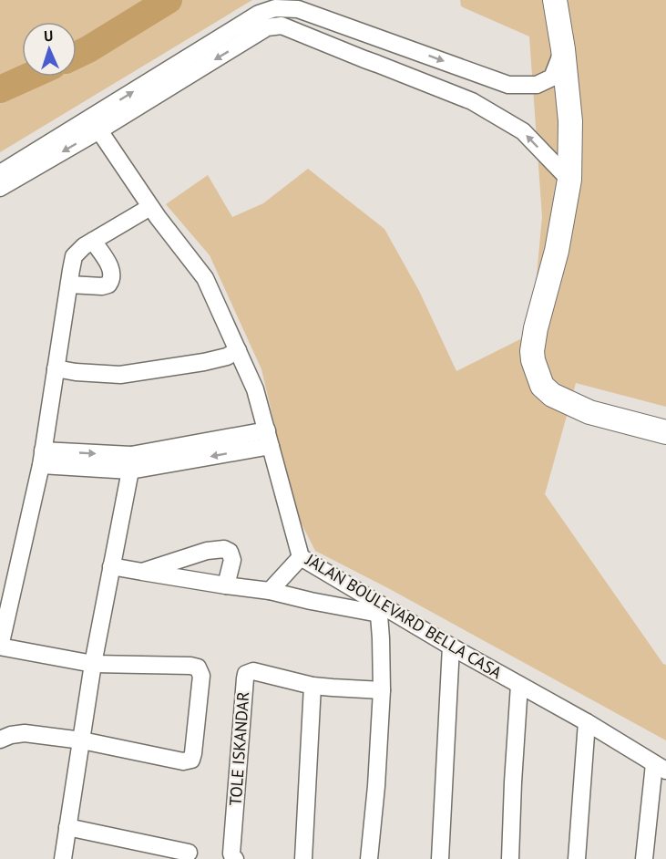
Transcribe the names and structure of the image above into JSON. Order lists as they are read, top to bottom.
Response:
{
  "streets": {
    "street": ["JALAN BOULEVARD BELLA CASA", "TOLE ISKANDAR"]
  },
  "north": "top"
}
